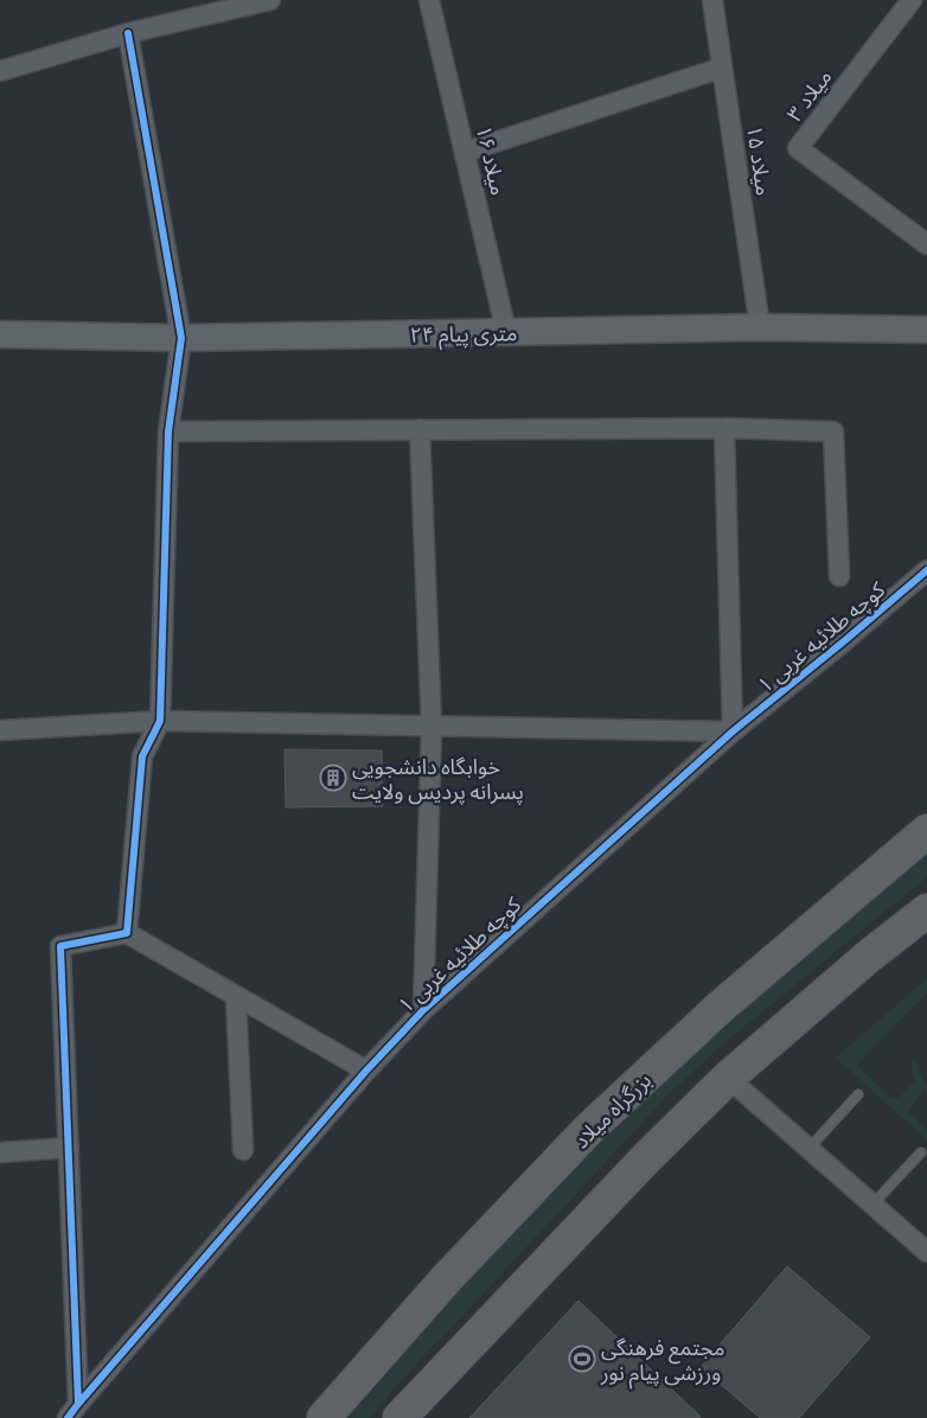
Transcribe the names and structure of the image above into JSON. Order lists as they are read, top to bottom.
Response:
{
  "streets": {
    "highway": ["بزرگراه میلاد"],
    "street": [
      "میلاد ۳",
      "میلاد ۱۶",
      "میلاد ۱۵",
      "۲۴ متری پیام",
      "کوچه طلائیه غربی ۱"
    ]
  },
  "crossings": [
    ["میلاد ۱۶", "۲۴ متری پیام"],
    ["میلاد ۱۵", "۲۴ متری پیام"]
  ],
  "places": {
    "building": ["خوابگاه دانشجویی پسرانه پردیس ولایت"],
    "sports": ["مجتمع فرهنگی ورزشی پیام نور"]
  }
}
